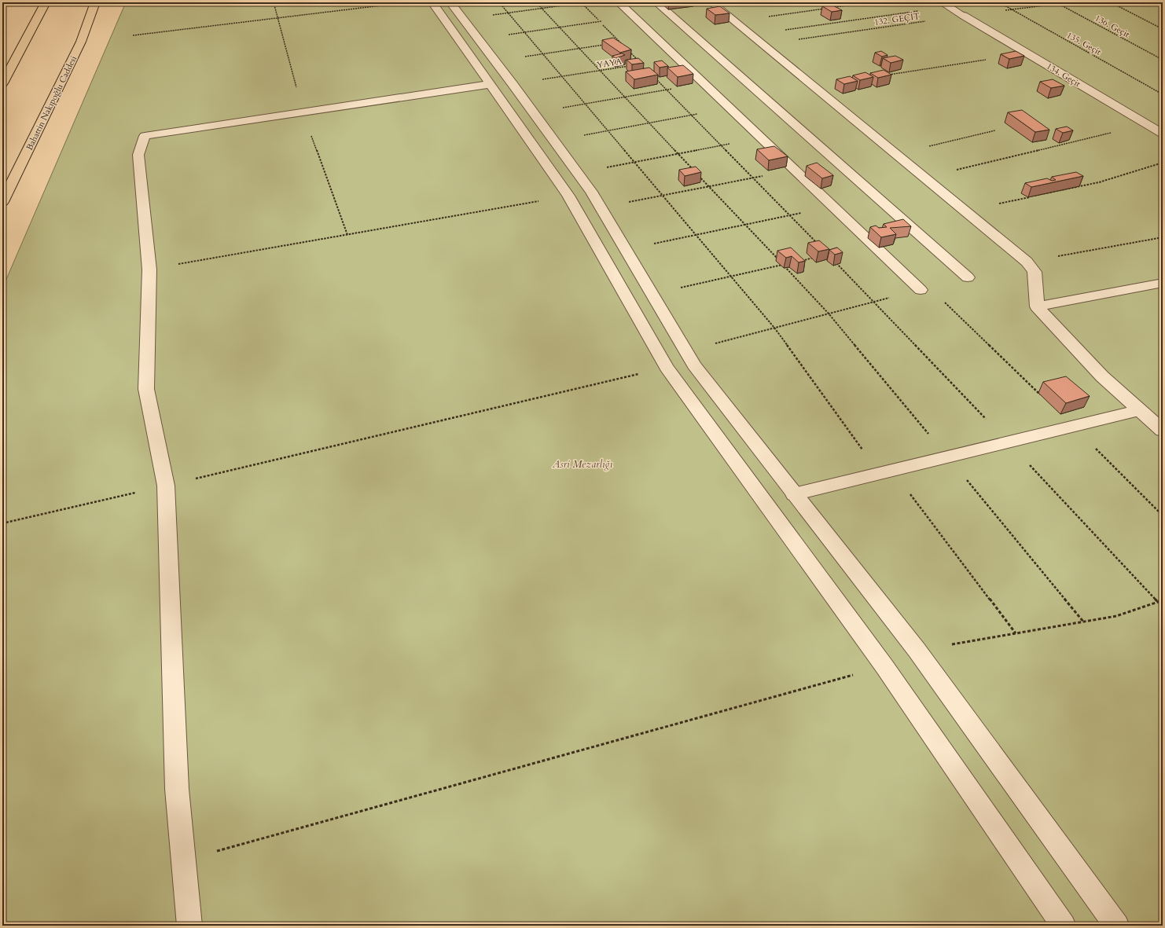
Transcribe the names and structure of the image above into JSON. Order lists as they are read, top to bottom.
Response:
{
  "streets": {
    "main road": ["Bahattin Nakıpoğlu Caddesi"],
    "street": ["134. Geçit"],
    "path": [
      "132. GEÇİT",
      "136. Geçit",
      "135. Geçit",
      "YAYA"
    ]
  },
  "crossings": [
    ["132. GEÇİT", "136. Geçit"],
    ["132. GEÇİT", "135. Geçit"],
    ["132. GEÇİT", "134. Geçit"]
  ],
  "parks": ["Asri Mezarlığı"]
}
